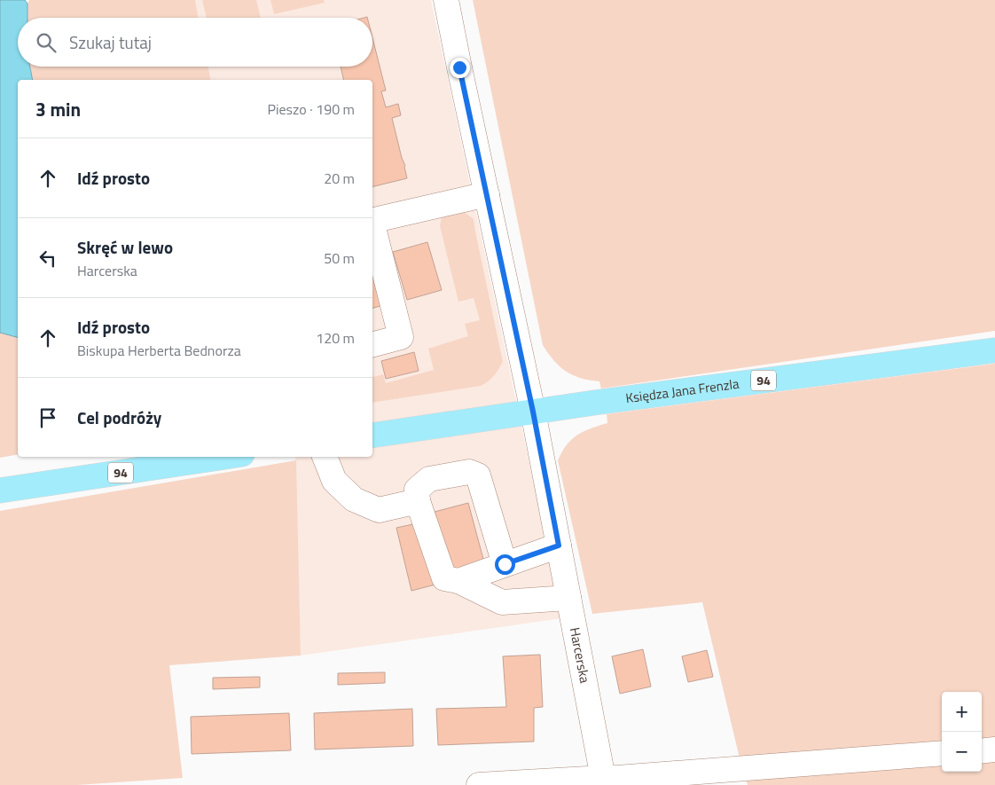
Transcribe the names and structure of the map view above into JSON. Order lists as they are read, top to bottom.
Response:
{
  "streets": {
    "main road": ["94", "Księdza Jana Frenzla"],
    "street": ["Harcerska"]
  },
  "crossings": [
    ["Księdza Jana Frenzla", "Harcerska"]
  ],
  "page": {
    "search": "Szukaj tutaj",
    "heading": ["3 min", "Pieszo · 190 m"],
    "list": [
      ["Idź prosto", "20 m"],
      ["Skręć w lewo", "Harcerska", "50 m"],
      ["Idź prosto", "Biskupa Herberta Bednorza", "120 m"],
      "Cel podróży"
    ],
    "map_buttons": ["+", "−"]
  }
}
